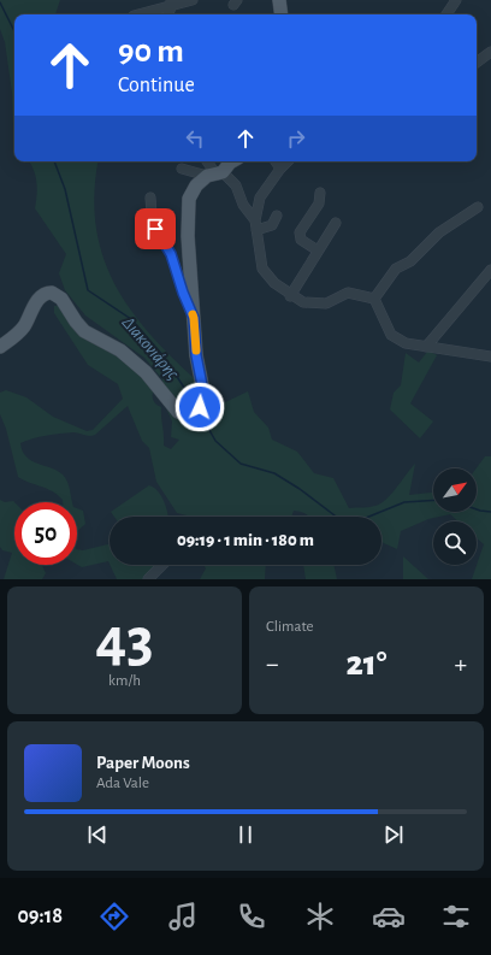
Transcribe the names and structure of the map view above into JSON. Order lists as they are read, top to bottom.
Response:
{
  "water": ["Διακονιάρης"],
  "north": "top right",
  "page": {
    "turn": ["90 m", "Continue"],
    "limit": "50",
    "trip": "09:19 · 1 min · 180 m",
    "tile": [
      ["43", "km/h"],
      "Climate"
    ],
    "heat": ["−", "21°", "+"],
    "song": ["Paper Moons", "Ada Vale"],
    "tabs": "09:18"
  }
}
